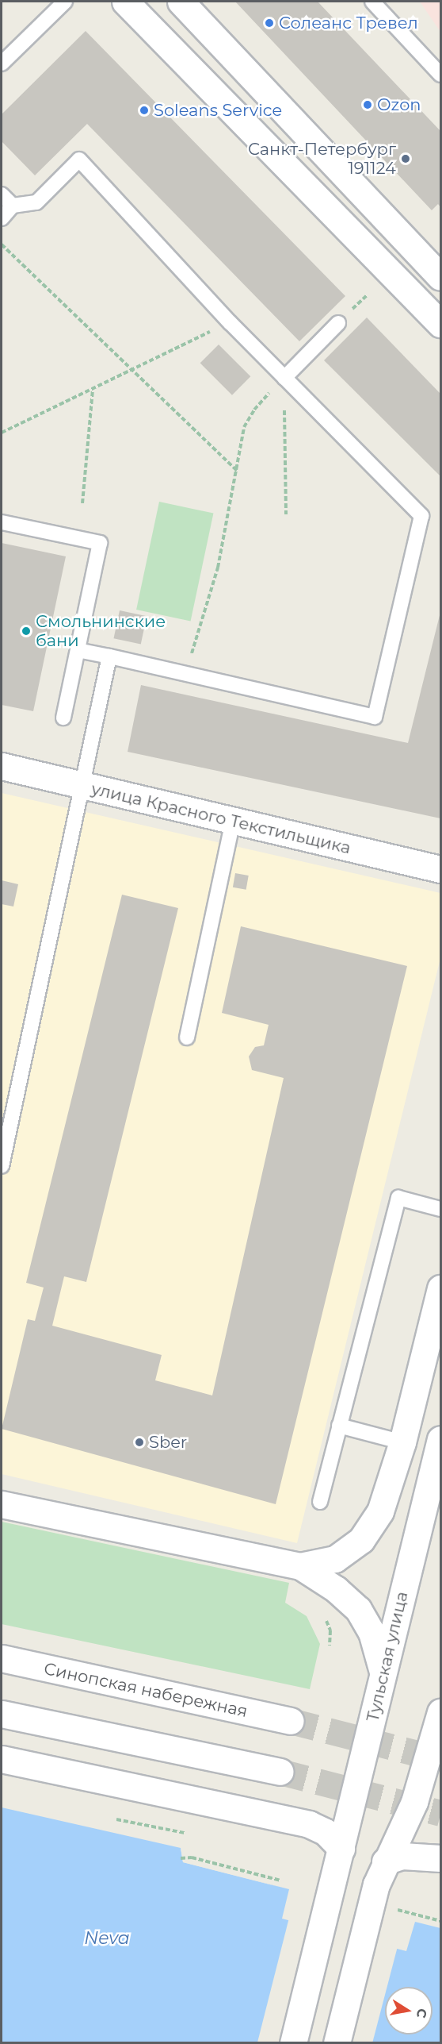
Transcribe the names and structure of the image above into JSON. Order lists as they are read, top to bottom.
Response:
{
  "streets": {
    "main road": ["улица Красного Текстильщика", "Тульская улица", "Синопская набережная"]
  },
  "water": ["Neva"],
  "places": [
    "Солеанс Тревел",
    "Ozon",
    "Soleans Service",
    "Санкт-Петербург 191124",
    "Смольнинские бани",
    "Sber"
  ],
  "north": "right"
}
